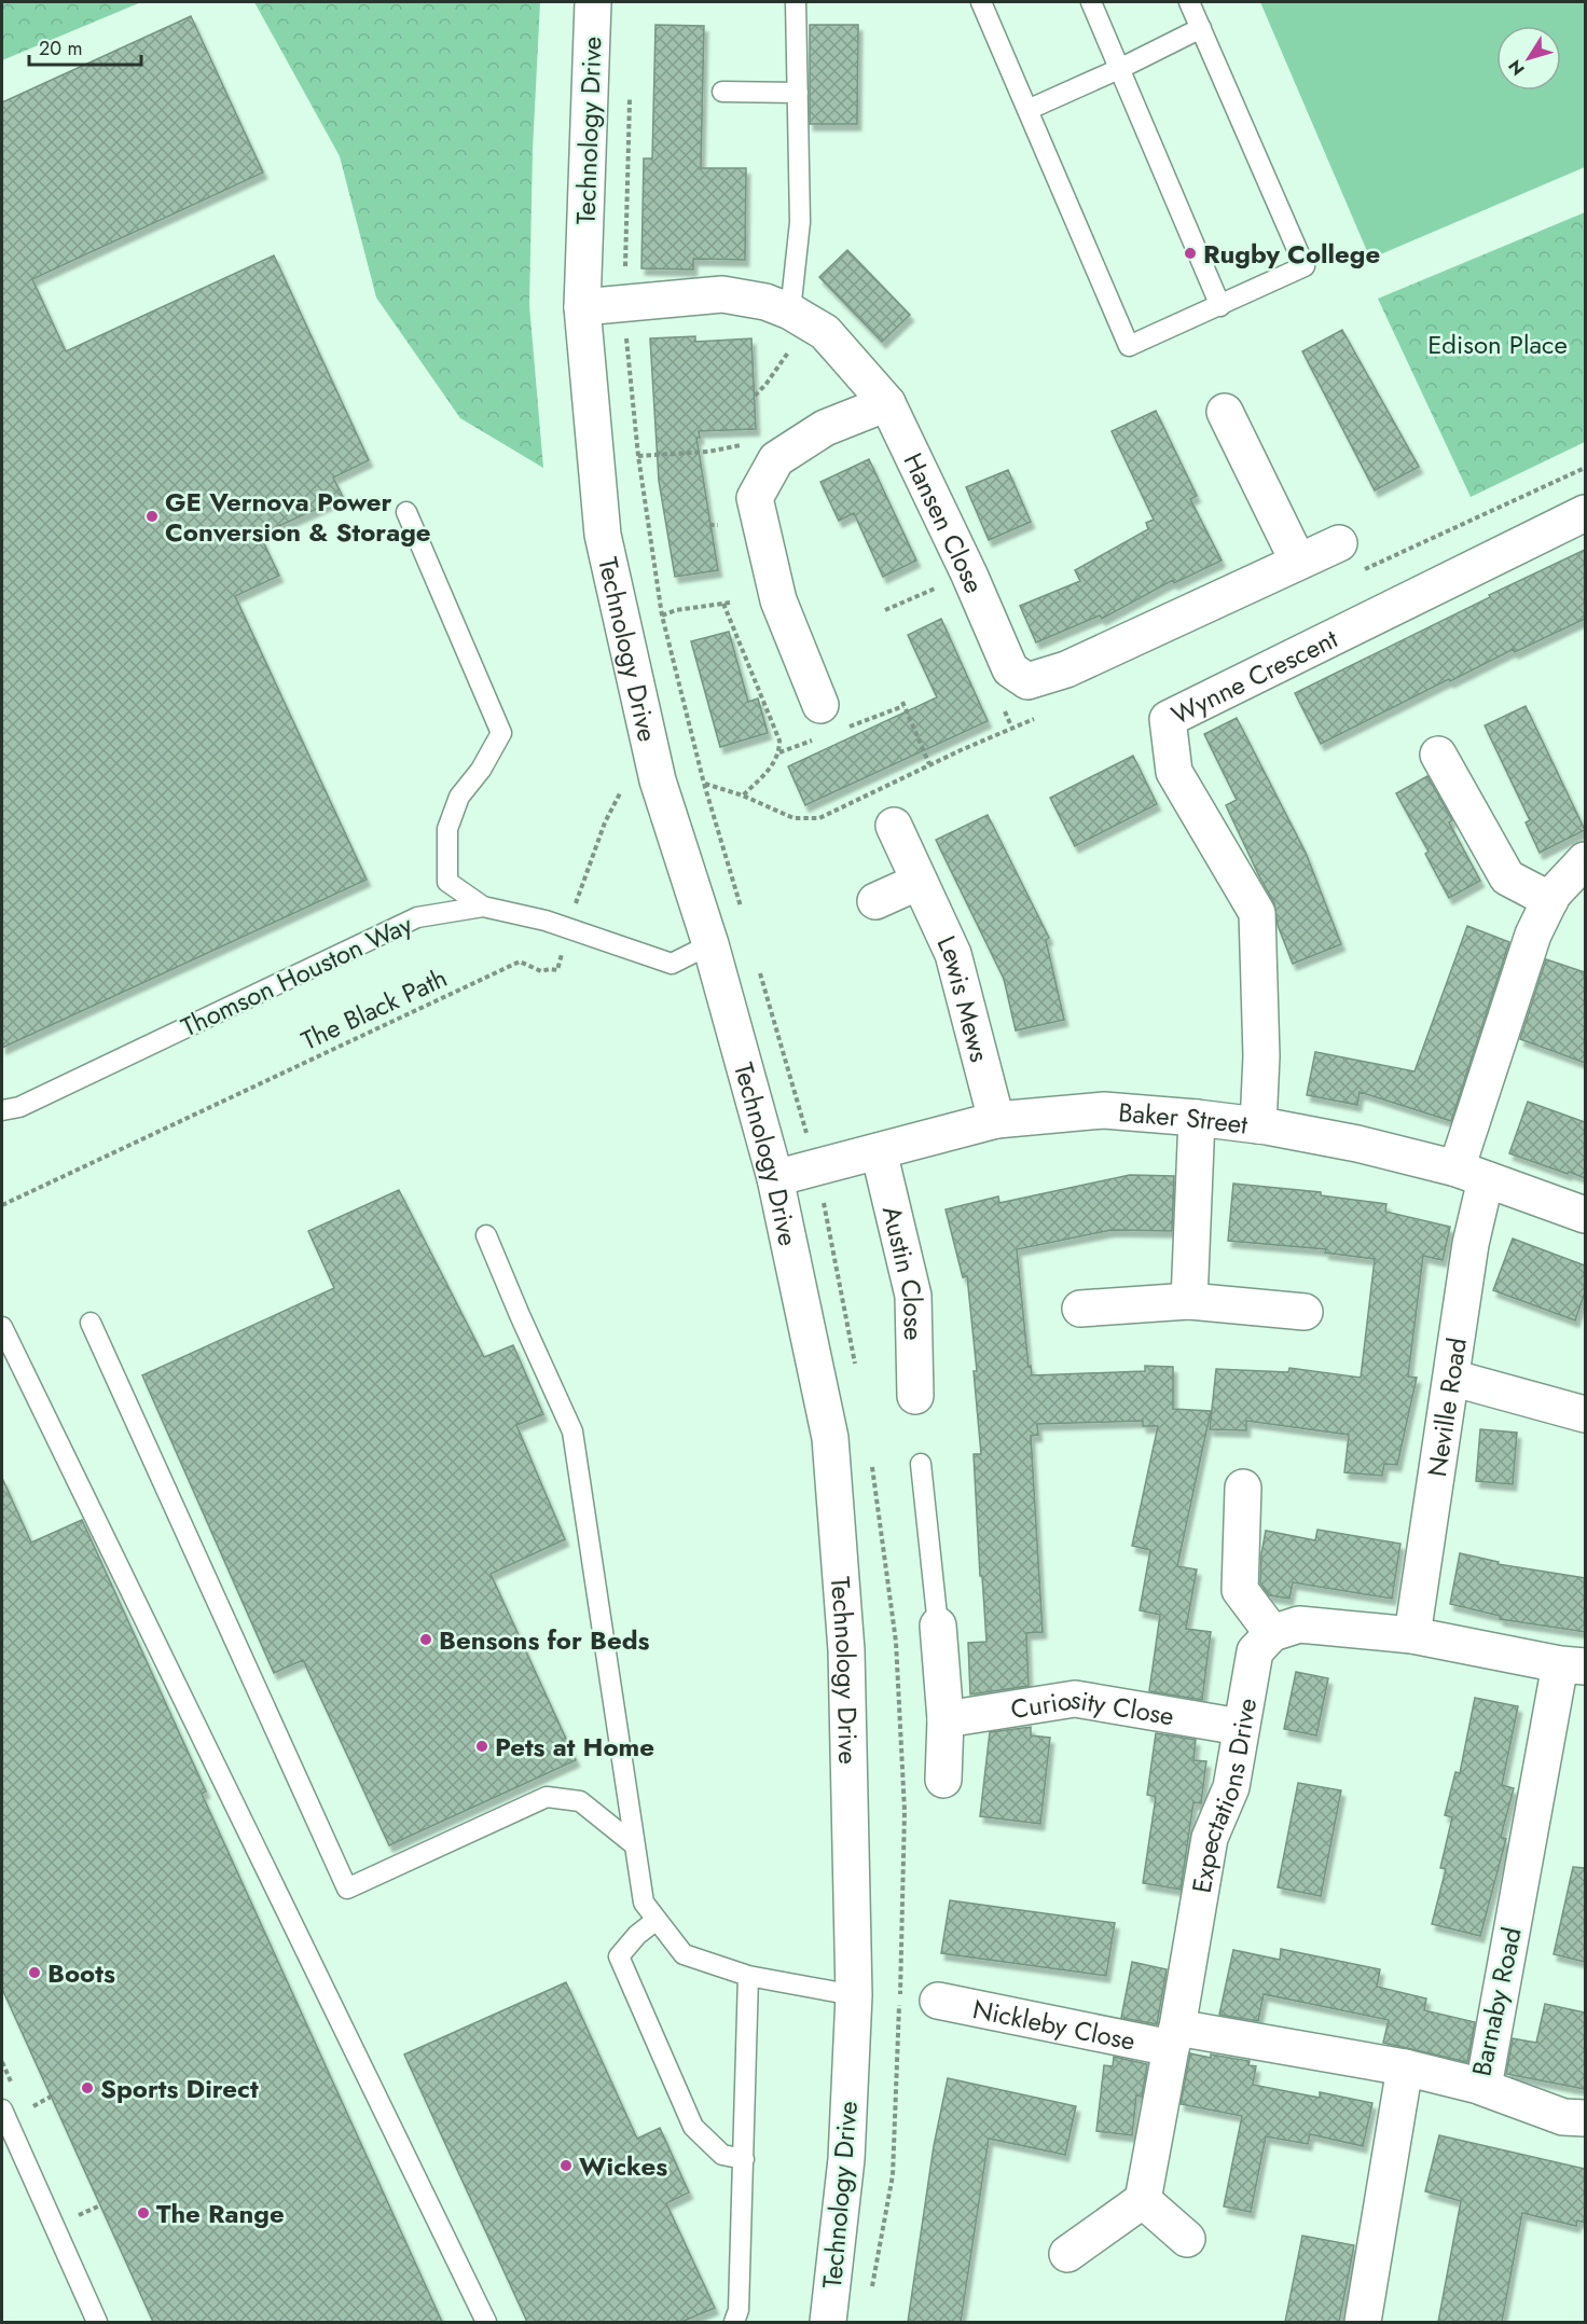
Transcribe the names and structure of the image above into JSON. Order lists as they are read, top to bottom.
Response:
{
  "streets": {
    "street": [
      "Technology Drive",
      "Hansen Close",
      "Wynne Crescent",
      "Lewis Mews",
      "Baker Street",
      "Austin Close",
      "Neville Road",
      "Curiosity Close",
      "Expectations Drive",
      "Barnaby Road",
      "Nickleby Close"
    ],
    "lane": ["Thomson Houston Way"],
    "path": ["The Black Path"]
  },
  "crossings": [
    ["Technology Drive", "Hansen Close"],
    ["Technology Drive", "Thomson Houston Way"],
    ["Technology Drive", "The Black Path"],
    ["Technology Drive", "Baker Street"],
    ["Wynne Crescent", "Baker Street"],
    ["Thomson Houston Way", "The Black Path"],
    ["Lewis Mews", "Baker Street"],
    ["Baker Street", "Austin Close"],
    ["Baker Street", "Neville Road"],
    ["Curiosity Close", "Expectations Drive"],
    ["Expectations Drive", "Nickleby Close"]
  ],
  "parks": ["Edison Place"],
  "places": [
    "Rugby College",
    "GE Vernova Power Conversion & Storage",
    "Bensons for Beds",
    "Pets at Home",
    "Boots",
    "Sports Direct",
    "Wickes",
    "The Range"
  ],
  "scale_bar": "20 m",
  "north": "bottom left"
}
